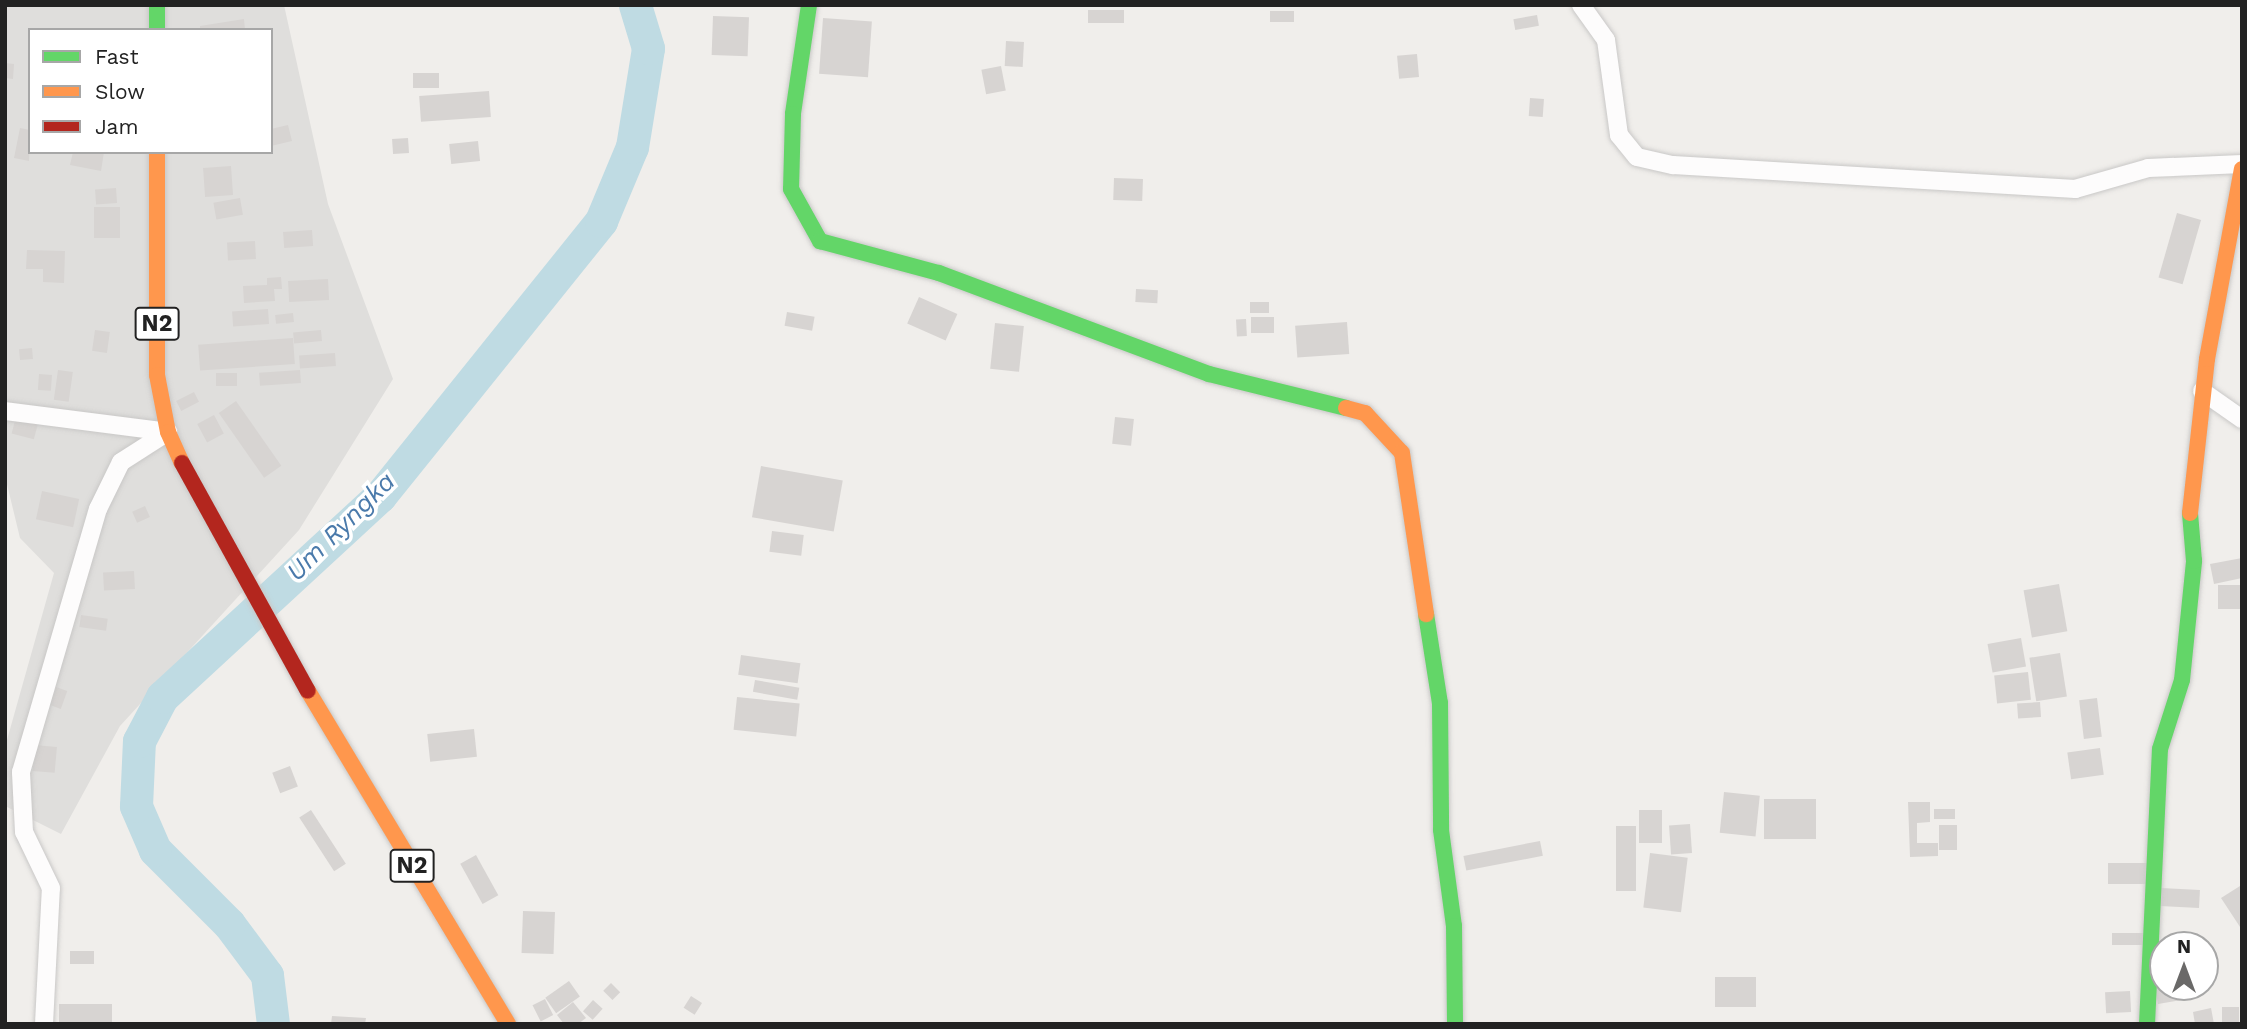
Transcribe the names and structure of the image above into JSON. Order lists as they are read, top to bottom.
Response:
{
  "streets": {
    "main road": ["N2"]
  },
  "water": ["Um Ryngka"],
  "legend": ["Fast", "Slow", "Jam"],
  "north": "top"
}
